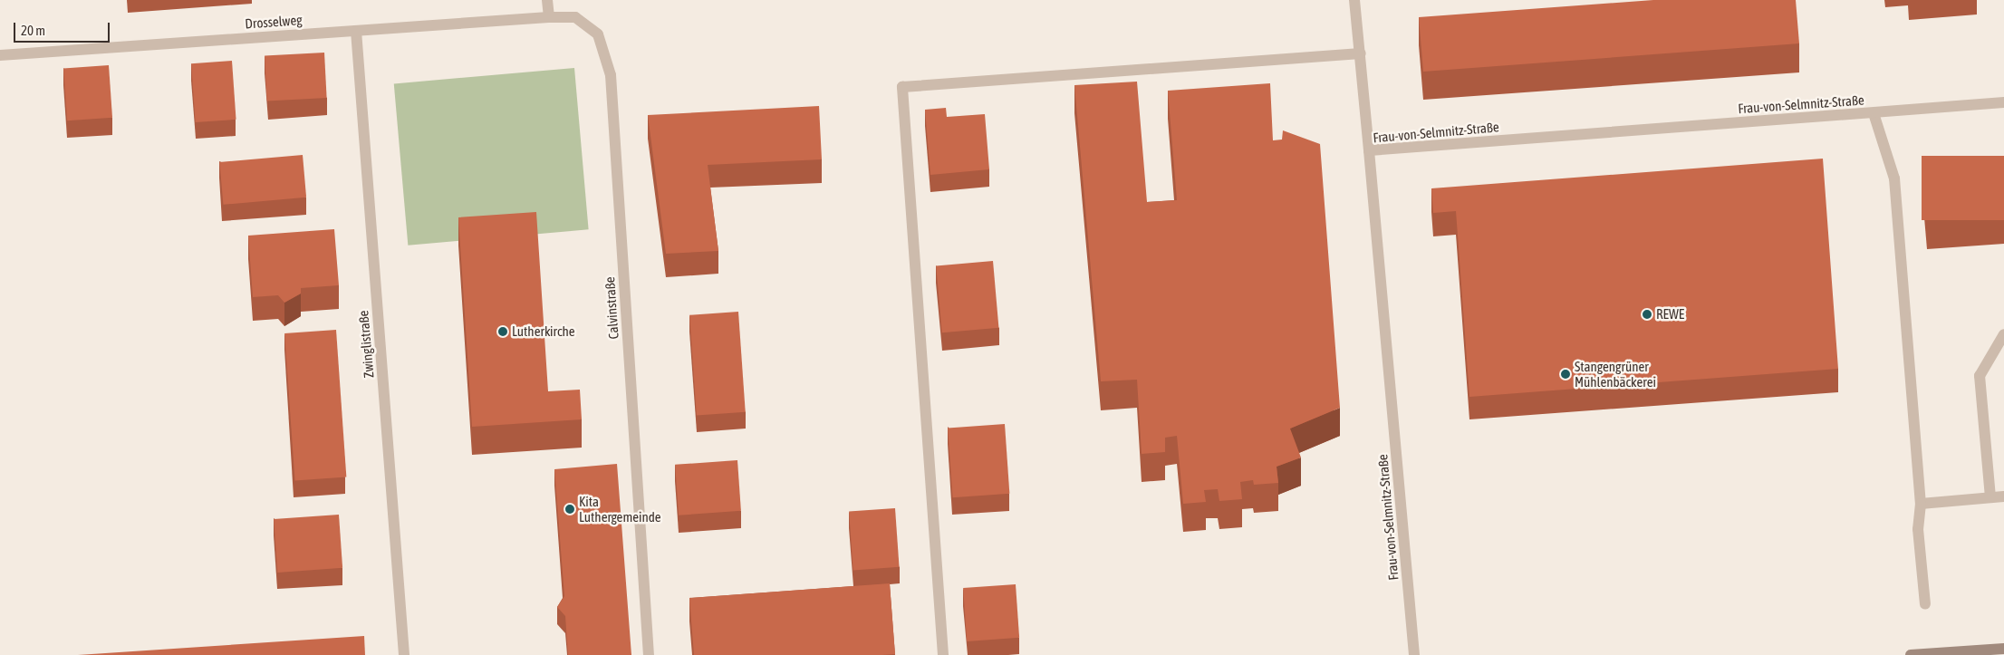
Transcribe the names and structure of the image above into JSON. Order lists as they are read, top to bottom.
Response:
{
  "streets": {
    "street": [
      "Drosselweg",
      "Frau-von-Selmnitz-Straße",
      "Calvinstraße",
      "Zwinglistraße"
    ]
  },
  "crossings": [
    ["Drosselweg", "Calvinstraße"],
    ["Drosselweg", "Zwinglistraße"]
  ],
  "places": [
    "REWE",
    "Lutherkirche",
    "Stangengrüner Mühlenbäckerei",
    "Kita Luthergemeinde"
  ],
  "scale_bar": "20 m"
}
